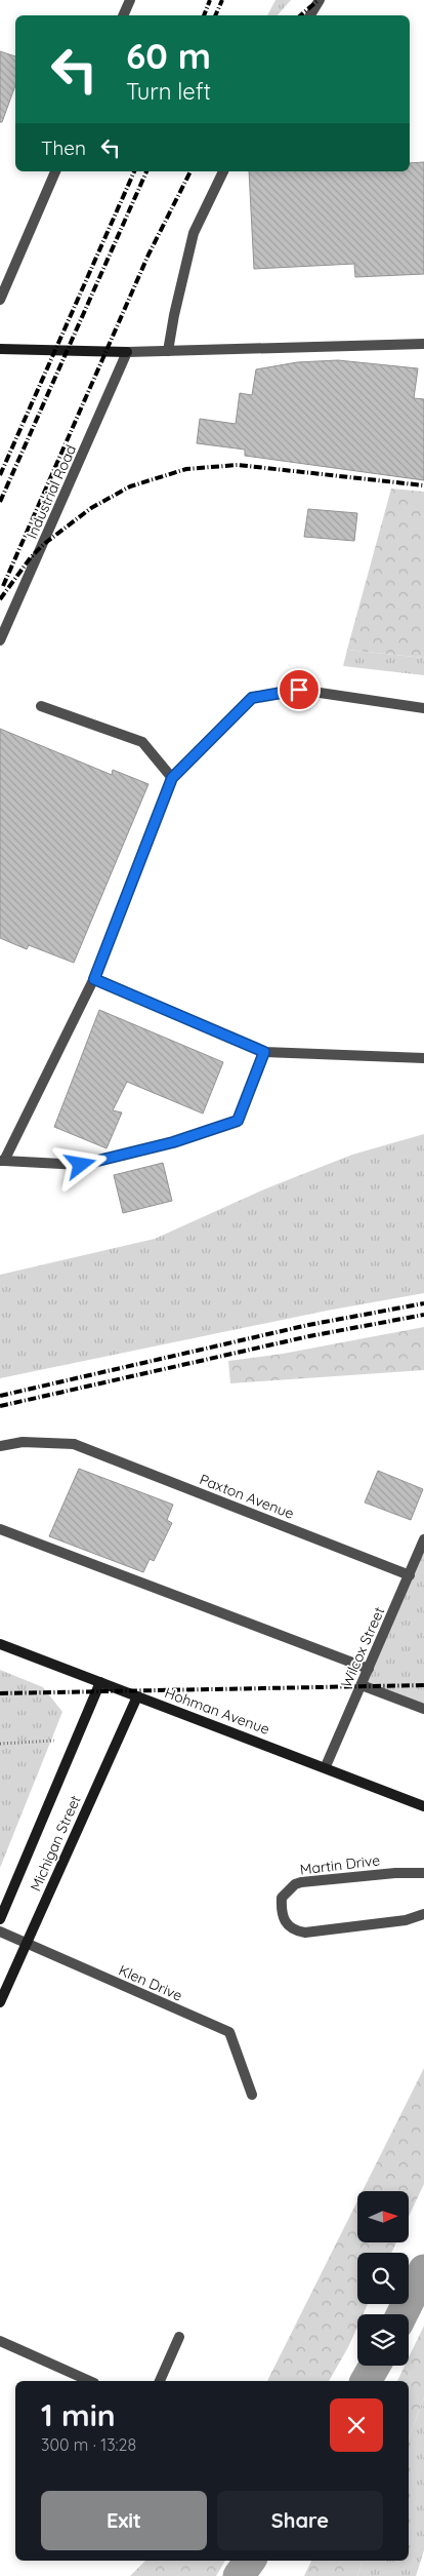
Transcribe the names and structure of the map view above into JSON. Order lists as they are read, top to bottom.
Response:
{
  "streets": {
    "main road": ["Hohman Avenue", "Michigan Street"],
    "street": [
      "Industrial Road",
      "Paxton Avenue",
      "Wilcox Street",
      "Martin Drive",
      "Klen Drive"
    ]
  },
  "crossings": [
    ["Paxton Avenue", "Wilcox Street"],
    ["Wilcox Street", "Hohman Avenue"],
    ["Hohman Avenue", "Michigan Street"],
    ["Michigan Street", "Klen Drive"]
  ],
  "north": "right",
  "page": {
    "turn": ["60 m", "Turn left"],
    "then": "Then",
    "heading": ["1 min", "300 m · 13:28"],
    "buttons": ["Exit", "Share"]
  }
}
